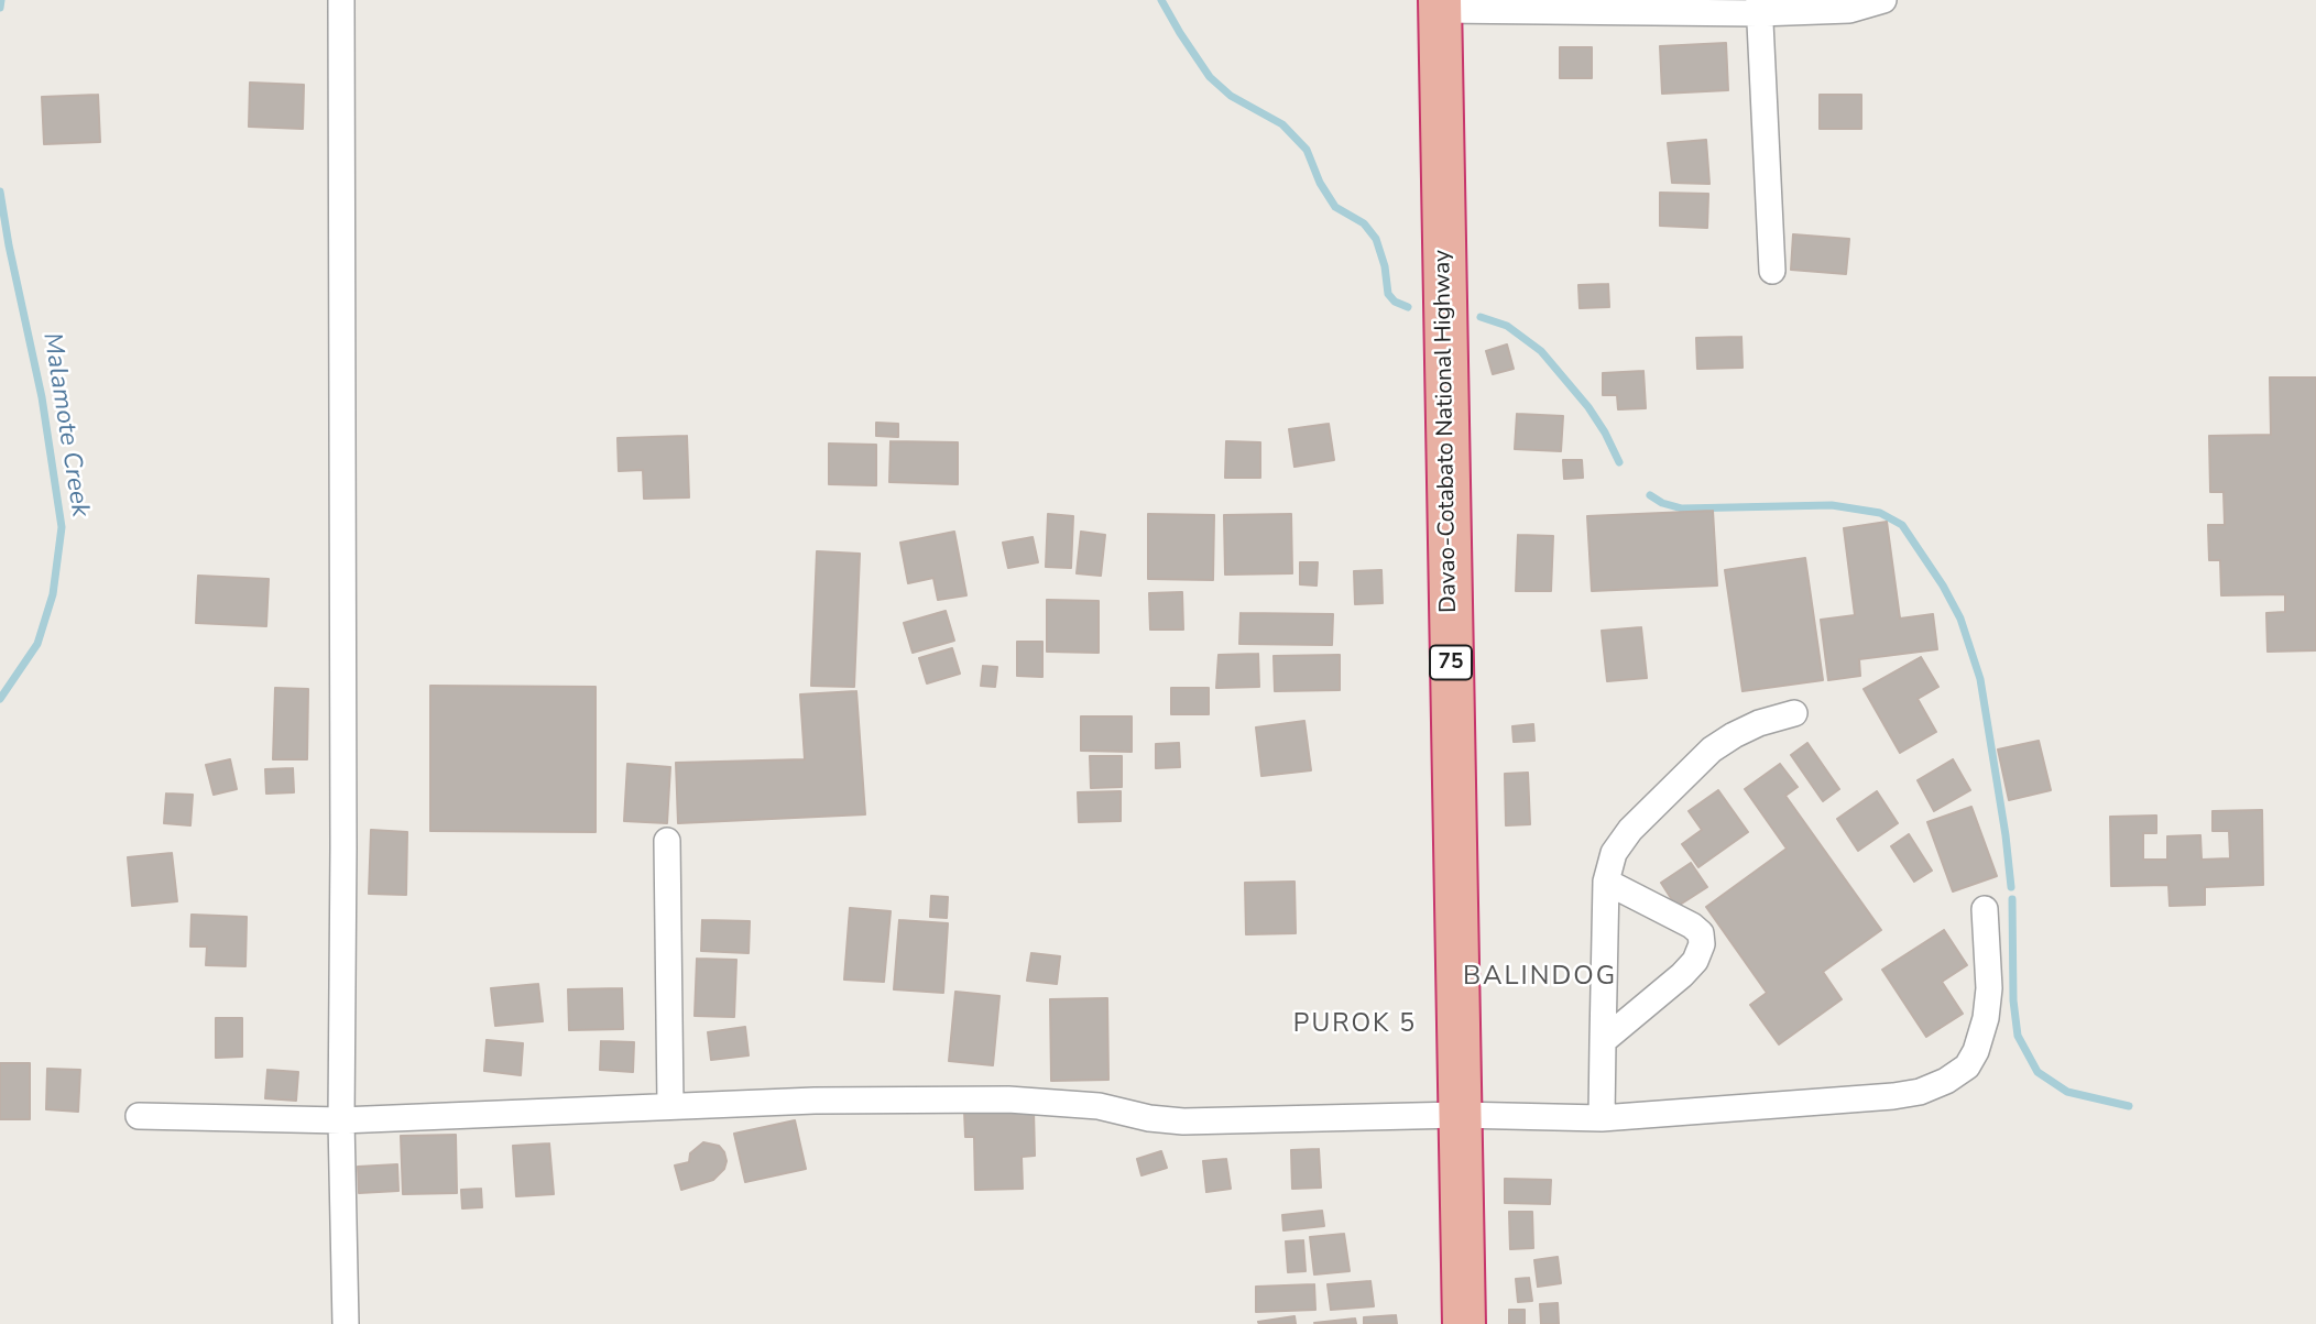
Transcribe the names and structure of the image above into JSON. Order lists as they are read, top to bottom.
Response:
{
  "streets": {
    "highway": ["Davao-Cotabato National Highway", "75"]
  },
  "districts": ["BALINDOG", "PUROK 5"],
  "water": ["Malamote Creek"]
}
